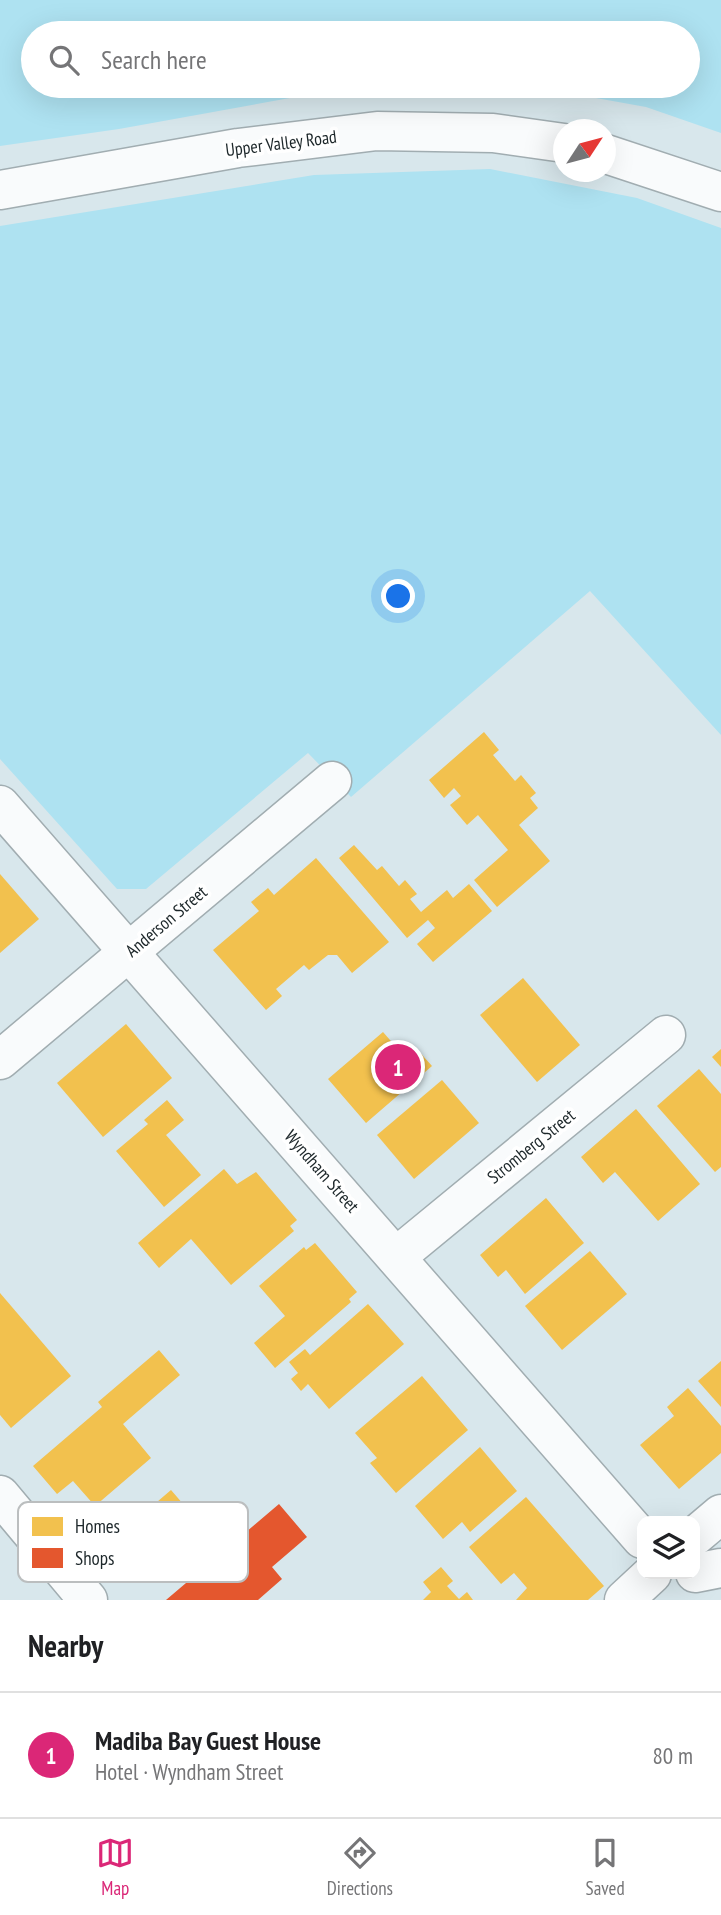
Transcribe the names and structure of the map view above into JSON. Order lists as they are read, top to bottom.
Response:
{
  "streets": {
    "street": [
      "Upper Valley Road",
      "Anderson Street",
      "Stromberg Street",
      "Wyndham Street"
    ]
  },
  "crossings": [
    ["Anderson Street", "Wyndham Street"],
    ["Stromberg Street", "Wyndham Street"]
  ],
  "legend": ["Homes", "Shops"],
  "north": "top right",
  "page": {
    "search": "Search here",
    "pins": "1",
    "heading": "Nearby",
    "list": [
      {
        "mark": "1",
        "name": "Madiba Bay Guest House",
        "note": "Hotel · Wyndham Street",
        "value": "80 m"
      }
    ],
    "nav": ["Map", "Directions", "Saved"]
  }
}
